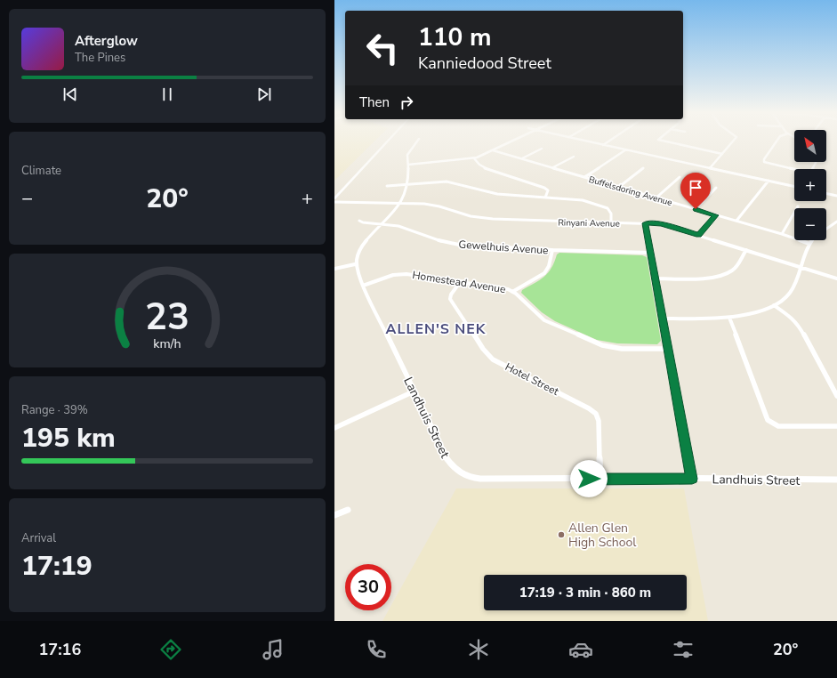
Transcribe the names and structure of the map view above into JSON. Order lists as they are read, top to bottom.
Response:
{
  "streets": {
    "street": [
      "Buffelsdoring Avenue",
      "Rinyani Avenue",
      "Gewelhuis Avenue",
      "Homestead Avenue",
      "Hotel Street",
      "Landhuis Street"
    ]
  },
  "crossings": [
    ["Homestead Avenue", "Hotel Street"],
    ["Homestead Avenue", "Landhuis Street"],
    ["Hotel Street", "Landhuis Street"]
  ],
  "districts": ["ALLEN'S NEK"],
  "places": ["Allen Glen High School"],
  "north": "top left",
  "page": {
    "turn": ["110 m", "Kanniedood Street"],
    "song": ["Afterglow", "The Pines"],
    "then": "Then",
    "map_buttons": ["+", "−"],
    "tile": [
      "Climate",
      ["Range · 39%", "195 km"],
      ["Arrival", "17:19"]
    ],
    "heat": ["−", "20°", "+"],
    "limit": "30",
    "trip": "17:19 · 3 min · 860 m",
    "tabs": ["17:16", "20°"],
    "gauge": ["23", "km/h"]
  }
}
